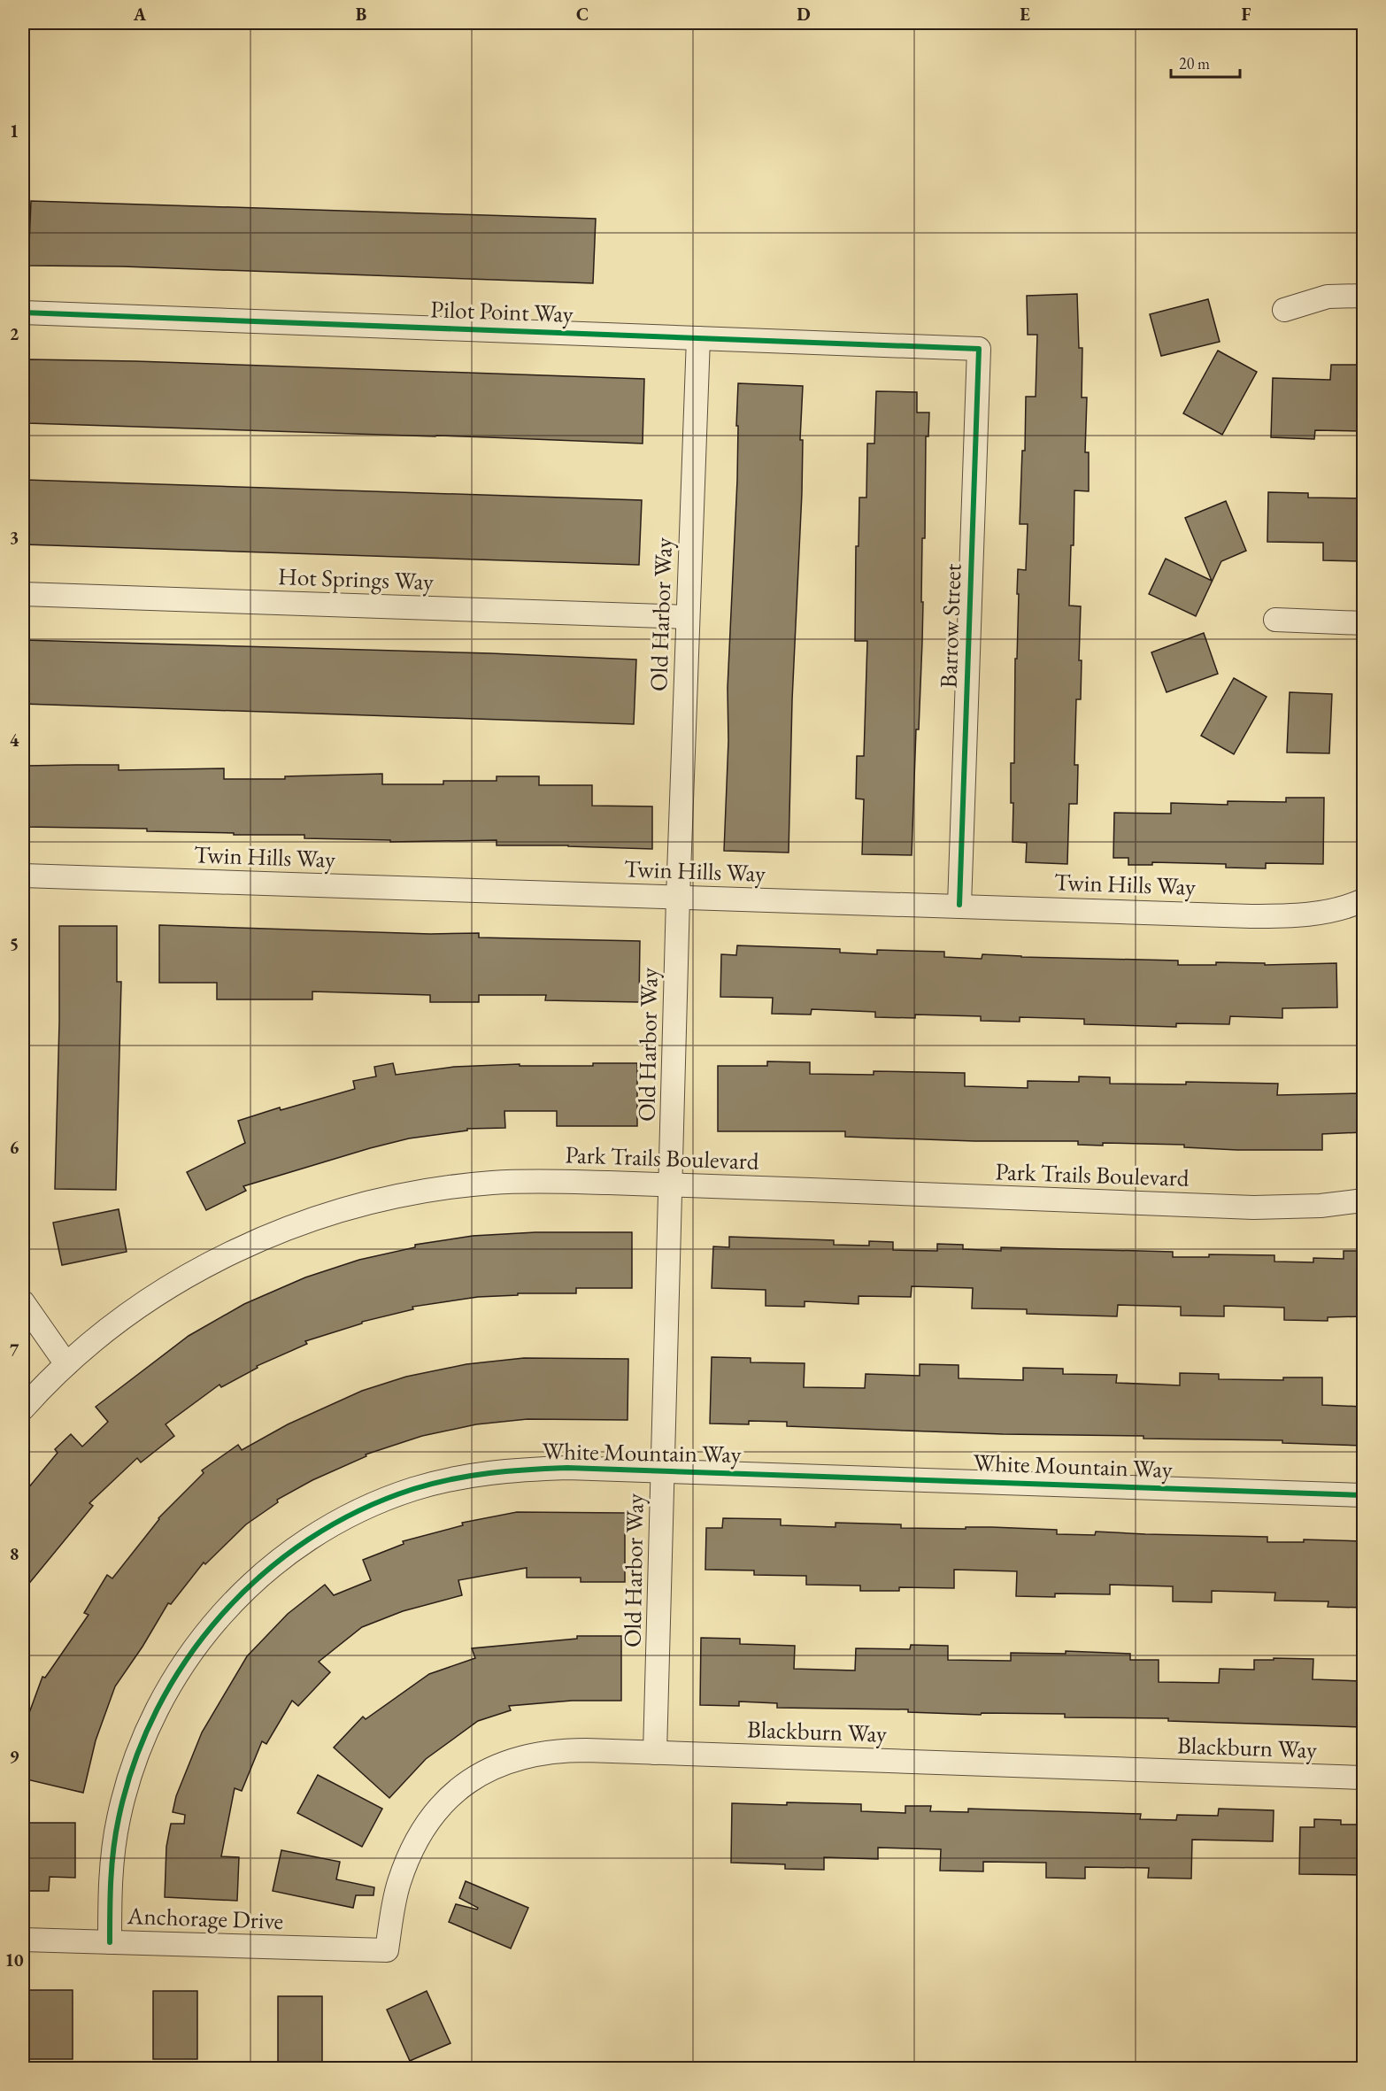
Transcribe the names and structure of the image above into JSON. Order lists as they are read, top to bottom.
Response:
{
  "streets": {
    "street": [
      "Pilot Point Way",
      "Hot Springs Way",
      "Old Harbor Way",
      "Barrow Street",
      "Twin Hills Way",
      "Park Trails Boulevard",
      "White Mountain Way",
      "Blackburn Way",
      "Anchorage Drive"
    ]
  },
  "crossings": [
    ["Pilot Point Way", "Old Harbor Way"],
    ["Pilot Point Way", "Barrow Street"],
    ["Hot Springs Way", "Old Harbor Way"],
    ["Old Harbor Way", "Twin Hills Way"],
    ["Old Harbor Way", "Park Trails Boulevard"],
    ["Old Harbor Way", "White Mountain Way"],
    ["Old Harbor Way", "Blackburn Way"],
    ["Barrow Street", "Twin Hills Way"],
    ["White Mountain Way", "Anchorage Drive"],
    ["Blackburn Way", "Anchorage Drive"]
  ],
  "scale_bar": "20 m",
  "grid": {
    "columns": [
      "A",
      "B",
      "C",
      "D",
      "E",
      "F"
    ],
    "rows": [
      "1",
      "2",
      "3",
      "4",
      "5",
      "6",
      "7",
      "8",
      "9",
      "10"
    ]
  }
}
